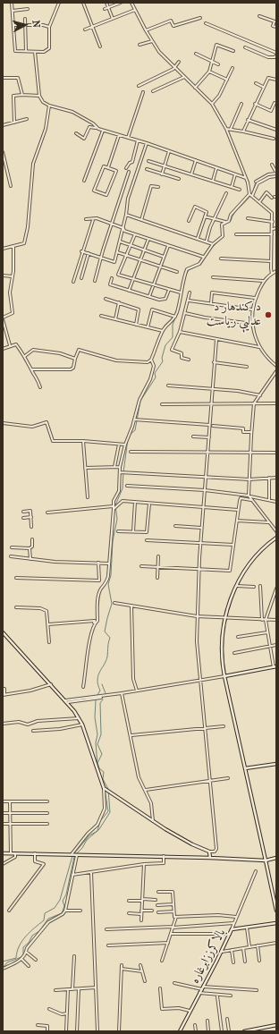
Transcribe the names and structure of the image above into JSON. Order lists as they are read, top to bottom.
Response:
{
  "streets": {
    "main road": ["بالاکرززابرغاره"]
  },
  "places": ["د کندهار د عدلیې رياست"],
  "north": "right"
}
